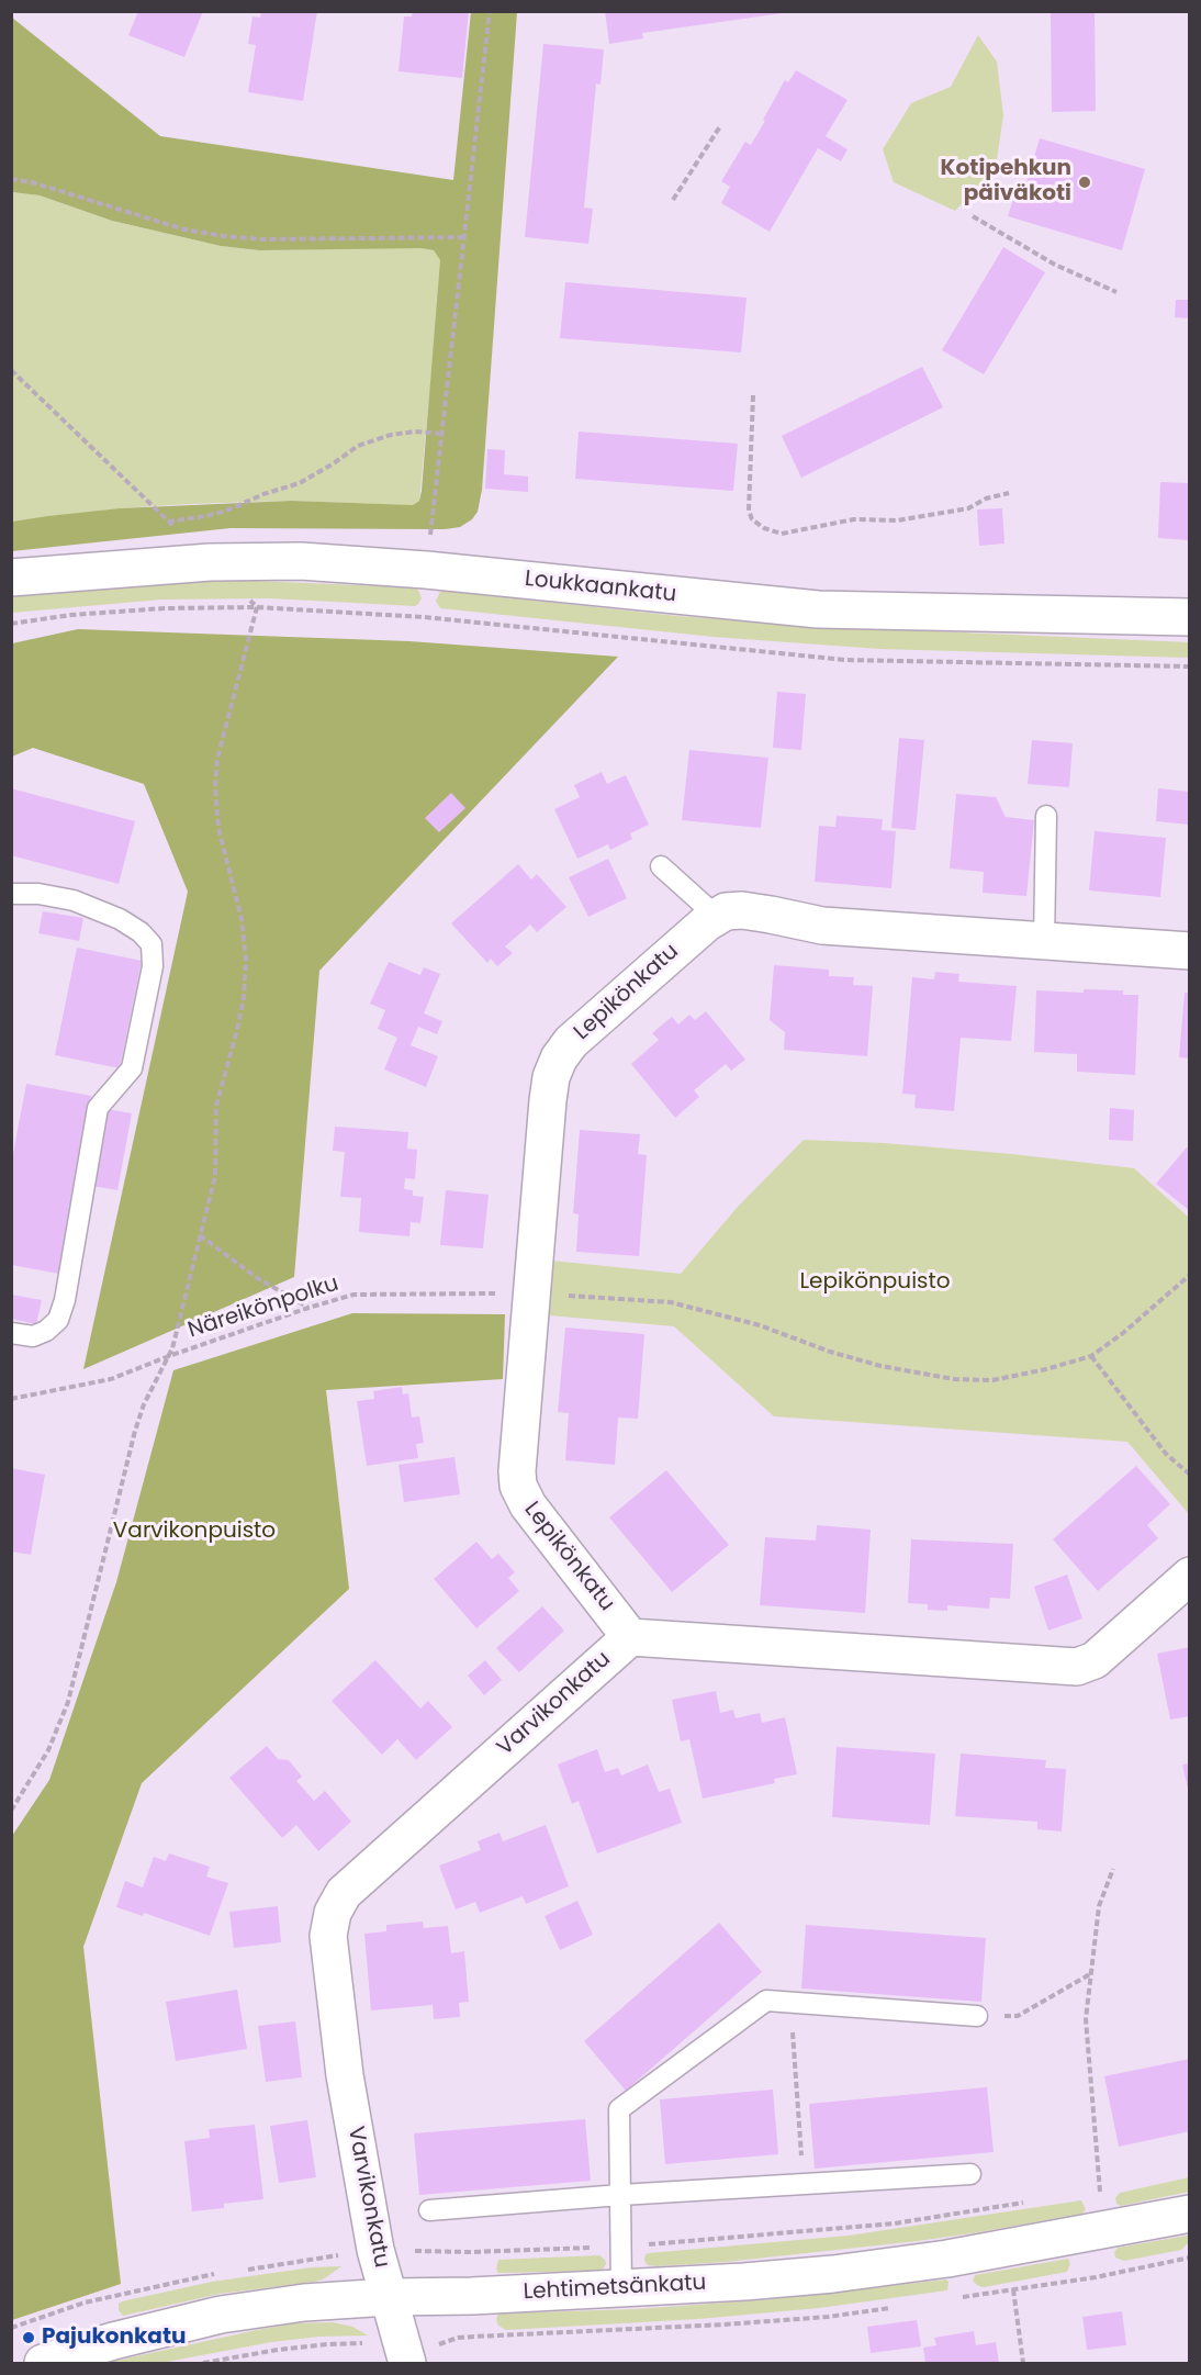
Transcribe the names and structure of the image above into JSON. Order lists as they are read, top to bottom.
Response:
{
  "streets": {
    "street": [
      "Loukkaankatu",
      "Lepikönkatu",
      "Varvikonkatu",
      "Lehtimetsänkatu"
    ],
    "path": ["Näreikönpolku"]
  },
  "crossings": [
    ["Lepikönkatu", "Näreikönpolku"],
    ["Lepikönkatu", "Varvikonkatu"],
    ["Varvikonkatu", "Lehtimetsänkatu"]
  ],
  "parks": ["Lepikönpuisto", "Varvikonpuisto"],
  "places": ["Kotipehkun päiväkoti", "Pajukonkatu"]
}
